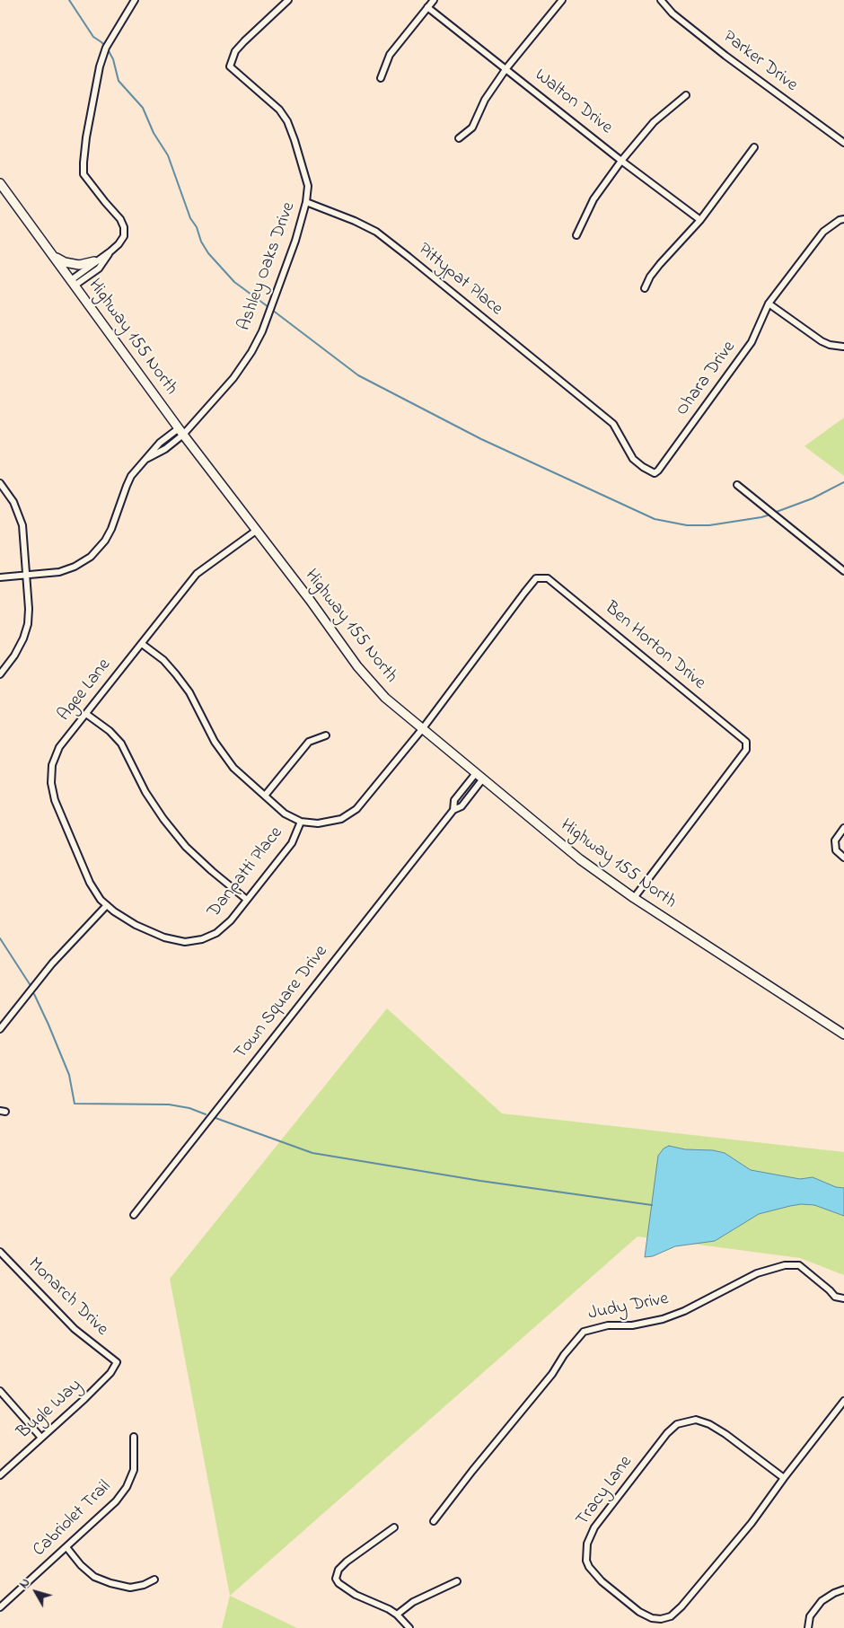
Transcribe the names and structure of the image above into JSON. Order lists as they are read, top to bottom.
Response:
{
  "streets": {
    "main road": ["Highway 155 North"],
    "street": [
      "Parker Drive",
      "Walton Drive",
      "Ashley Oaks Drive",
      "Pittypat Place",
      "Ohara Drive",
      "Ben Horton Drive",
      "Agee Lane",
      "Danpatti Place",
      "Town Square Drive",
      "Monarch Drive",
      "Judy Drive",
      "Bugle Way",
      "Tracy Lane",
      "Cabriolet Trail"
    ]
  },
  "crossings": [
    ["Ashley Oaks Drive", "Pittypat Place"],
    ["Ashley Oaks Drive", "Highway 155 North"],
    ["Pittypat Place", "Ohara Drive"],
    ["Highway 155 North", "Ben Horton Drive"],
    ["Highway 155 North", "Agee Lane"],
    ["Highway 155 North", "Danpatti Place"],
    ["Highway 155 North", "Town Square Drive"],
    ["Ben Horton Drive", "Danpatti Place"],
    ["Agee Lane", "Danpatti Place"],
    ["Monarch Drive", "Bugle Way"]
  ],
  "north": "top left"
}
